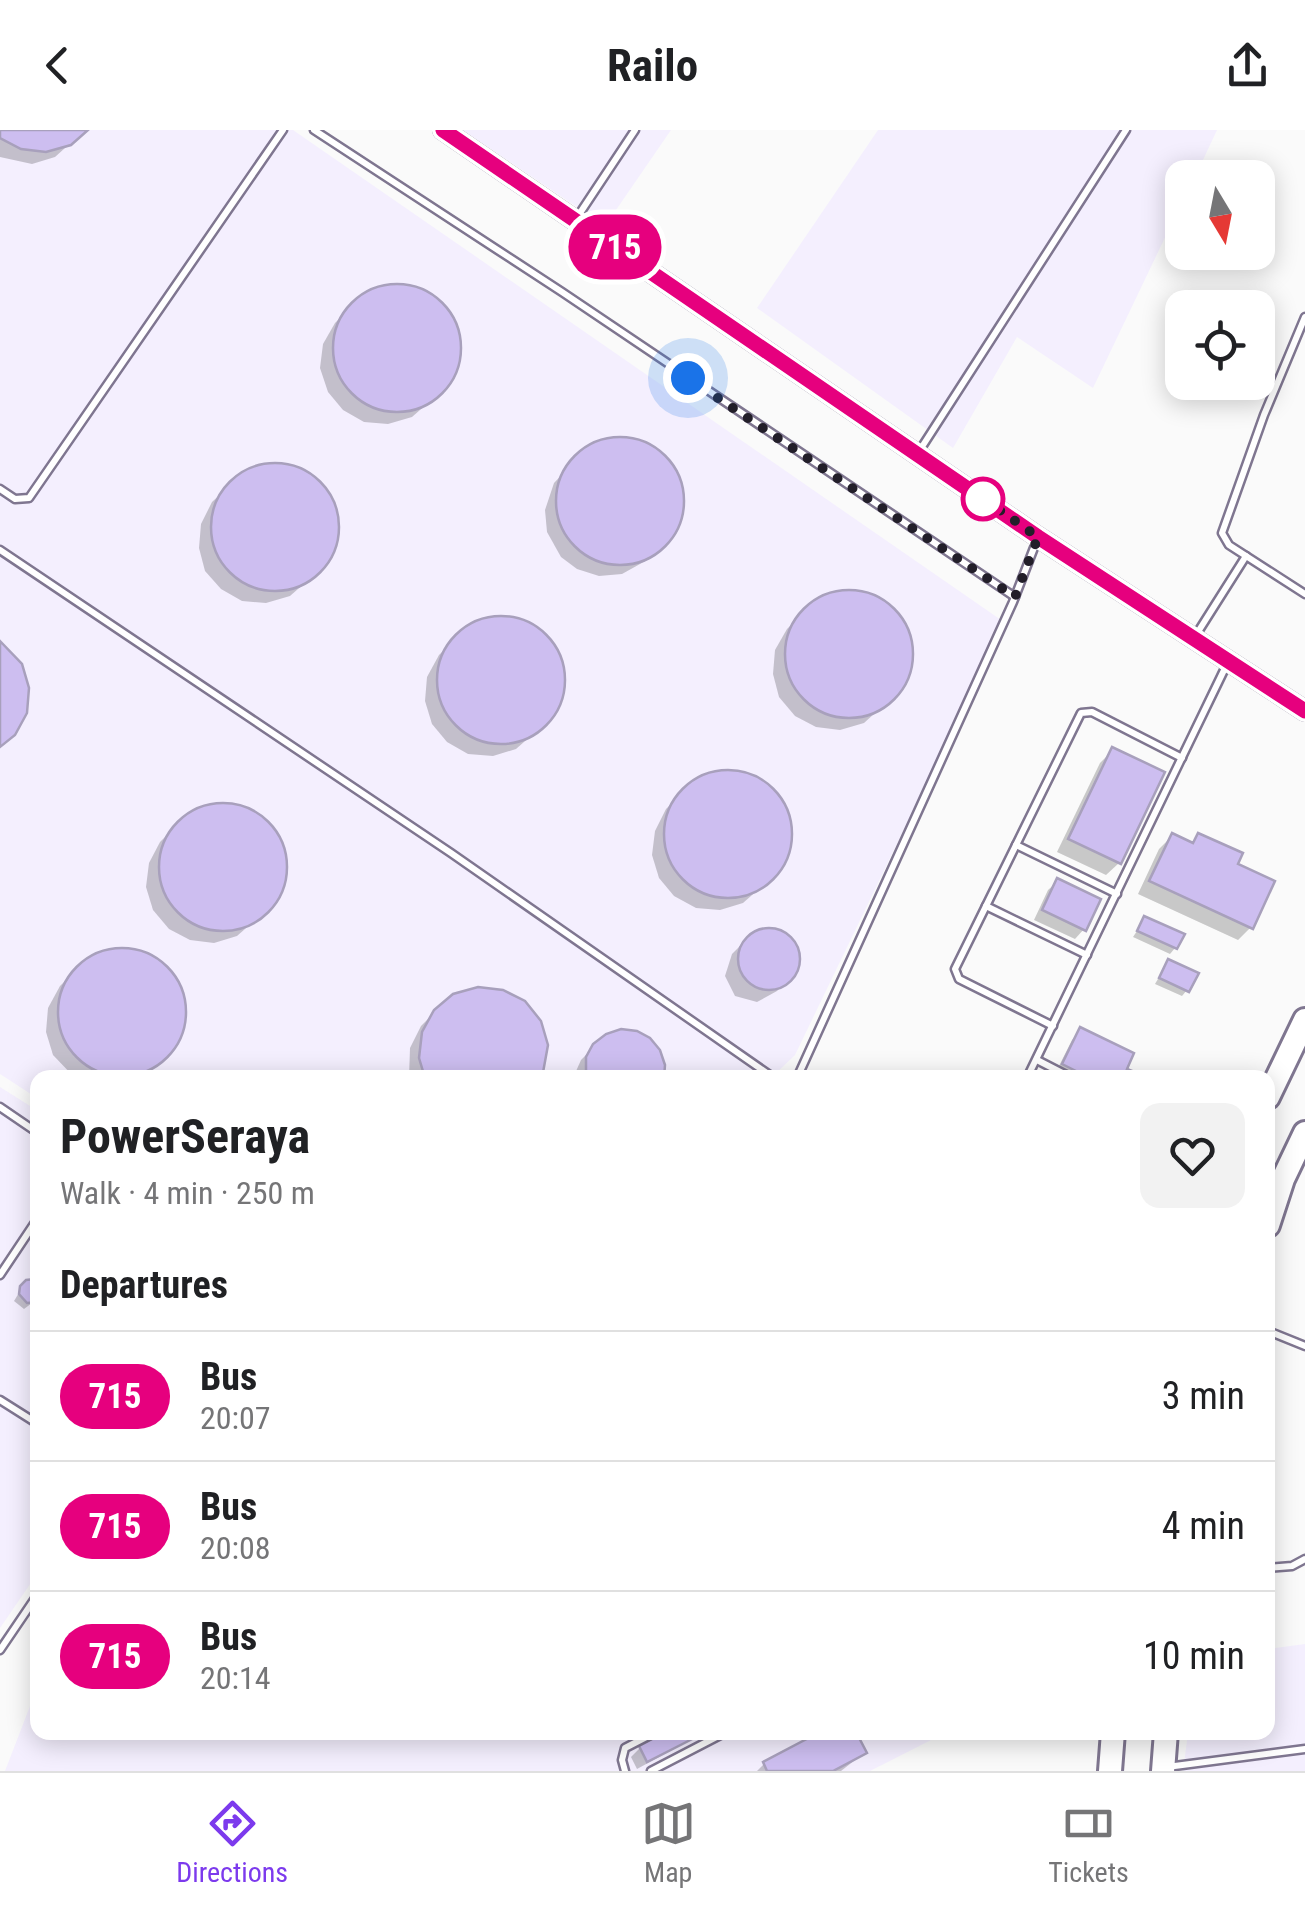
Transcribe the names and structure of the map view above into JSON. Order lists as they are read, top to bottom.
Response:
{
  "lines": ["bus line 715"],
  "north": "bottom",
  "page": {
    "header": "Railo",
    "on_map": "715",
    "heading": [
      ["PowerSeraya", "Walk · 4 min · 250 m"],
      "Departures"
    ],
    "list": [
      {
        "mark": "715",
        "name": "Bus",
        "note": "20:07",
        "value": "3 min"
      },
      {
        "mark": "715",
        "name": "Bus",
        "note": "20:08",
        "value": "4 min"
      },
      {
        "mark": "715",
        "name": "Bus",
        "note": "20:14",
        "value": "10 min"
      }
    ],
    "tabs": ["Directions", "Map", "Tickets"]
  }
}
